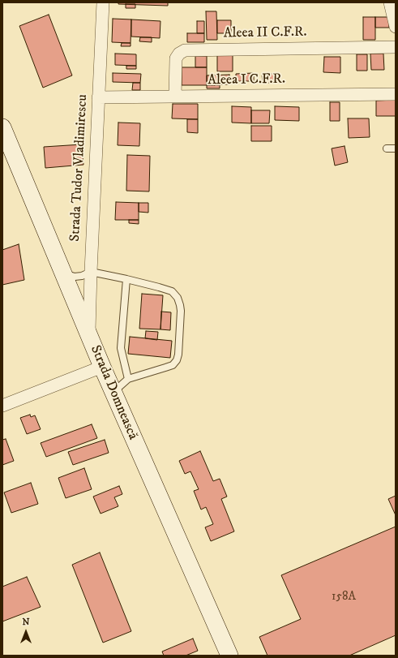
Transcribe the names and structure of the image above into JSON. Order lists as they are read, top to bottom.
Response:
{
  "streets": {
    "main road": ["Strada Domnească"],
    "street": ["Aleea II C.F.R.", "Aleea I C.F.R.", "Strada Tudor Vladimirescu"]
  },
  "crossings": [
    ["Aleea II C.F.R.", "Aleea I C.F.R."],
    ["Aleea I C.F.R.", "Strada Tudor Vladimirescu"],
    ["Strada Tudor Vladimirescu", "Strada Domnească"]
  ],
  "house_numbers": ["158A"],
  "north": "top"
}
